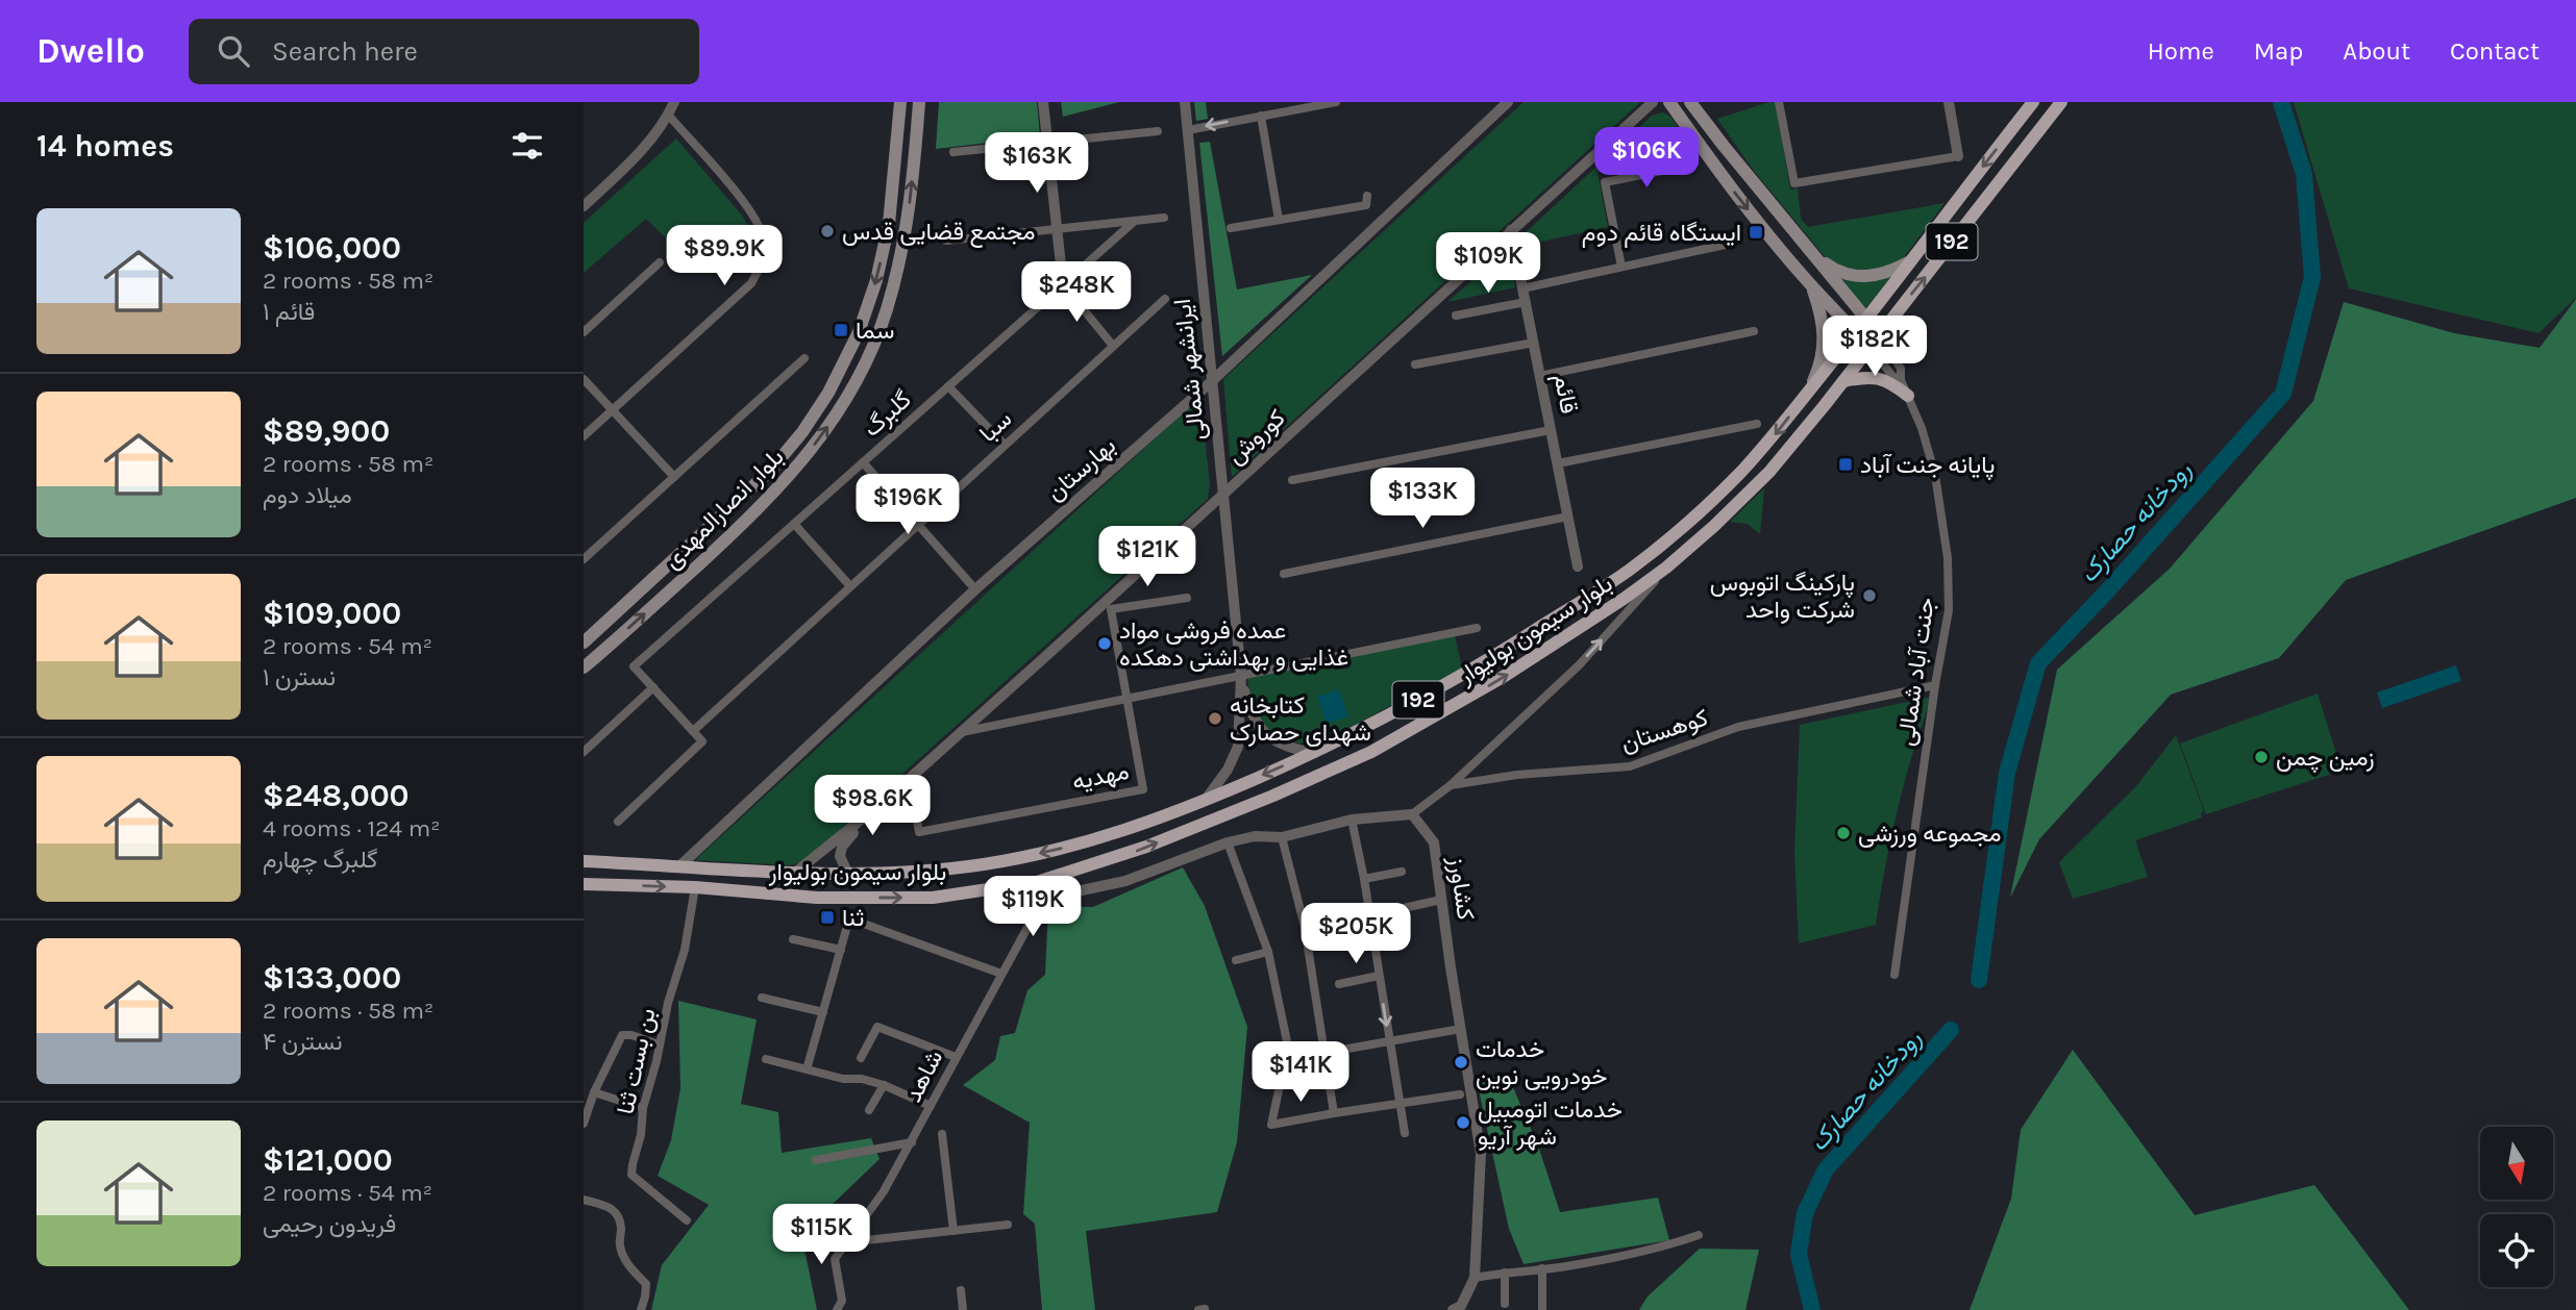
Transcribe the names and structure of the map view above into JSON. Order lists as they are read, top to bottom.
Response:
{
  "streets": {
    "main road": [
      "192",
      "بلوار انصارالمهدی",
      "بلوار سیمون بولیوار",
      "جنت آباد شمالی"
    ],
    "street": [
      "ایرانشهر شمالی",
      "قائم",
      "گلبرگ",
      "سبا",
      "کوروش",
      "بهارستان",
      "کوهستان",
      "مهدیه",
      "کشاورز",
      "بن بست ثنا",
      "شاهد"
    ]
  },
  "crossings": [
    ["ایرانشهر شمالی", "کوروش"],
    ["ایرانشهر شمالی", "بهارستان"],
    ["قائم", "کوروش"],
    ["بهارستان", "بلوار سیمون بولیوار"],
    ["بلوار سیمون بولیوار", "جنت آباد شمالی"],
    ["بلوار سیمون بولیوار", "بن بست ثنا"],
    ["بلوار سیمون بولیوار", "شاهد"],
    ["جنت آباد شمالی", "کوهستان"],
    ["کوهستان", "کشاورز"]
  ],
  "water": ["رودخانه حصارک"],
  "places": {
    "other": [
      "مجتمع قضایی قدس",
      "پارکینگ اتوبوس شرکت واحد",
      "عمده فروشی مواد غذایی و بهداشتی دهکده",
      "کتابخانه شهدای حصارک",
      "زمین چمن",
      "مجموعه ورزشی",
      "خدمات خودرویی نوین",
      "خدمات اتومبیل شهر آریو"
    ],
    "transit": [
      "ایستگاه قائم دوم",
      "سما",
      "پایانه جنت آباد",
      "ثنا"
    ]
  },
  "north": "bottom",
  "page": {
    "header": "Dwello",
    "search": "Search here",
    "nav": [
      "Home",
      "Map",
      "About",
      "Contact"
    ],
    "heading": "14 homes",
    "price": [
      "$106K",
      "$163K",
      "$89.9K",
      "$109K",
      "$248K",
      "$182K",
      "$133K",
      "$196K",
      "$121K",
      "$98.6K",
      "$119K",
      "$205K",
      "$141K",
      "$115K"
    ],
    "list": [
      {
        "name": "$106,000",
        "note": "2 rooms · 58 m² · قائم ۱"
      },
      {
        "name": "$89,900",
        "note": "2 rooms · 58 m² · میلاد دوم"
      },
      {
        "name": "$109,000",
        "note": "2 rooms · 54 m² · نسترن ۱"
      },
      {
        "name": "$248,000",
        "note": "4 rooms · 124 m² · گلبرگ چهارم"
      },
      {
        "name": "$133,000",
        "note": "2 rooms · 58 m² · نسترن ۴"
      },
      {
        "name": "$121,000",
        "note": "2 rooms · 54 m² · فریدون رحیمی"
      }
    ]
  }
}
